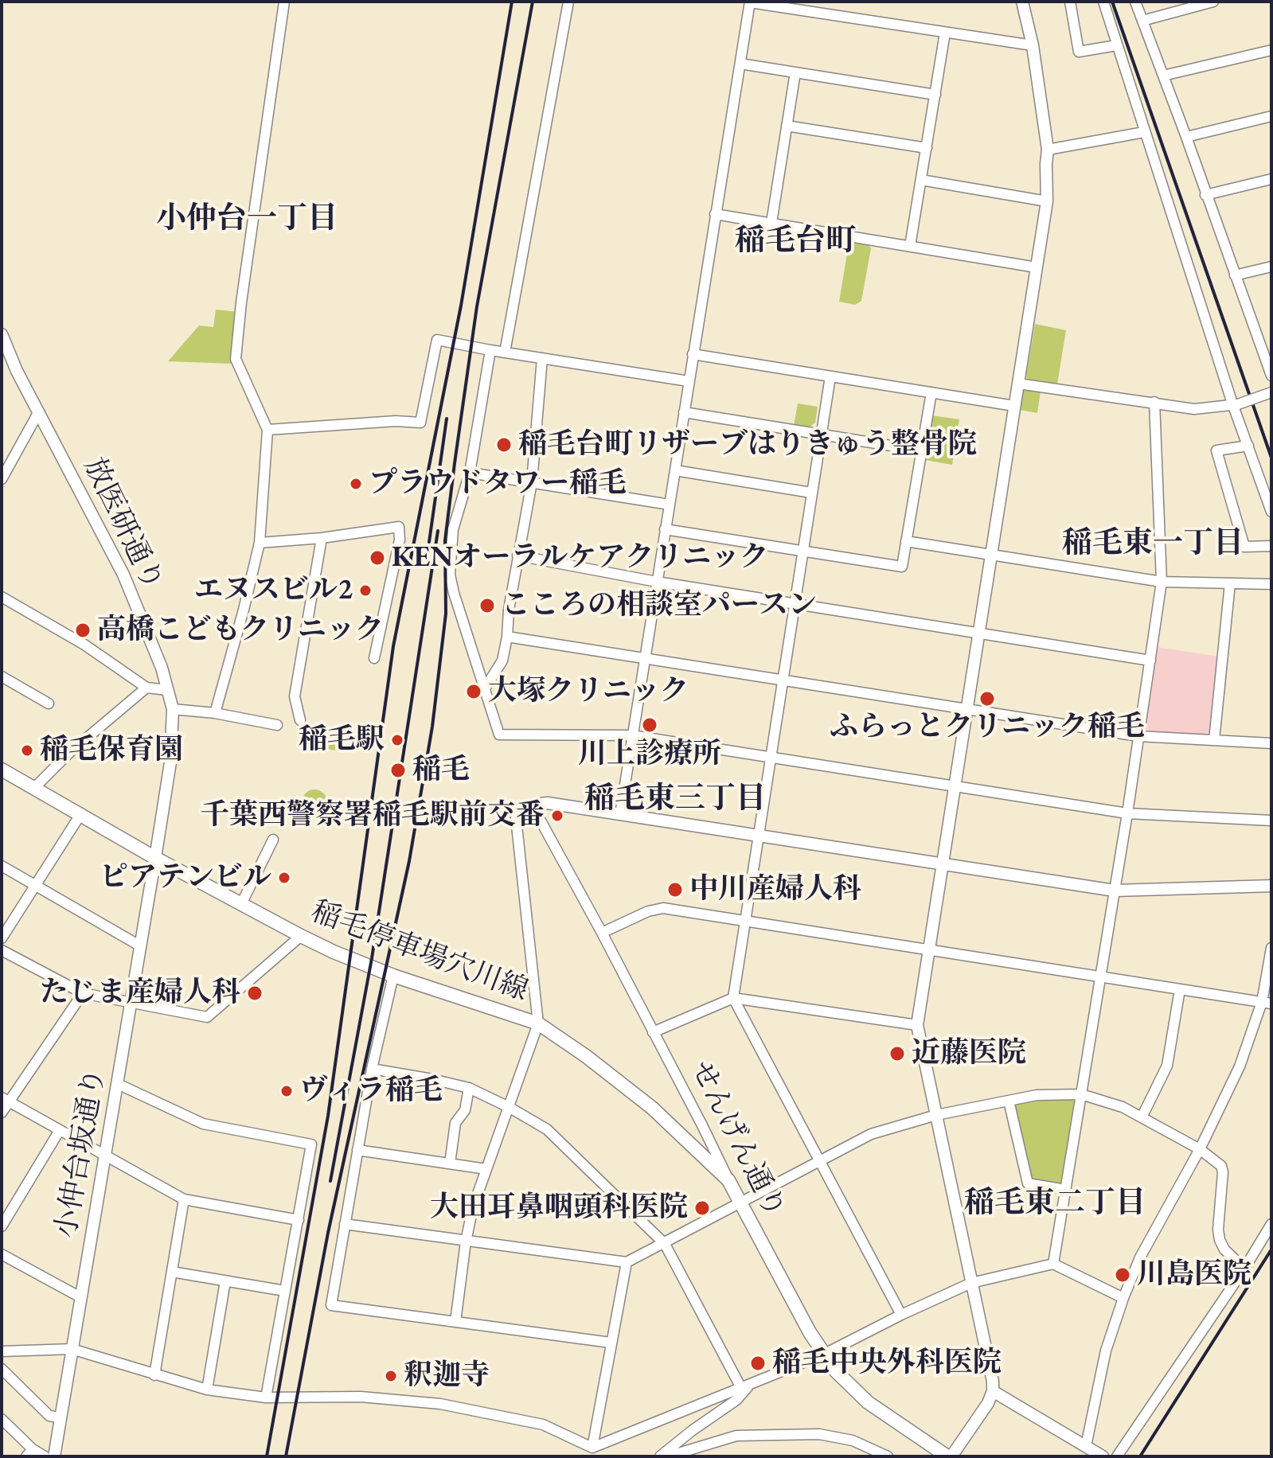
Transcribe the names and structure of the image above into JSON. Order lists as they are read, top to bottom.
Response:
{
  "streets": {
    "main road": ["稲毛停車場穴川線", "せんげん通り"],
    "street": ["放医研通り", "小仲台坂通り"]
  },
  "crossings": [
    ["放医研通り", "稲毛停車場穴川線"],
    ["放医研通り", "小仲台坂通り"],
    ["稲毛停車場穴川線", "せんげん通り"],
    ["稲毛停車場穴川線", "小仲台坂通り"]
  ],
  "districts": [
    "小仲台一丁目",
    "稲毛台町",
    "稲毛東一丁目",
    "稲毛東三丁目",
    "稲毛東二丁目"
  ],
  "places": [
    "稲毛台町リザーブはりきゅう整骨院",
    "プラウドタワー稲毛",
    "KENオーラルケアクリニック",
    "エヌスビル2",
    "こころの相談室パースン",
    "高橋こどもクリニック",
    "大塚クリニック",
    "ふらっとクリニック稲毛",
    "川上診療所",
    "稲毛駅",
    "稲毛保育園",
    "稲毛",
    "千葉西警察署稲毛駅前交番",
    "ピアテンビル",
    "中川産婦人科",
    "たじま産婦人科",
    "近藤医院",
    "ヴィラ稲毛",
    "大田耳鼻咽頭科医院",
    "川島医院",
    "稲毛中央外科医院",
    "釈迦寺"
  ]
}
